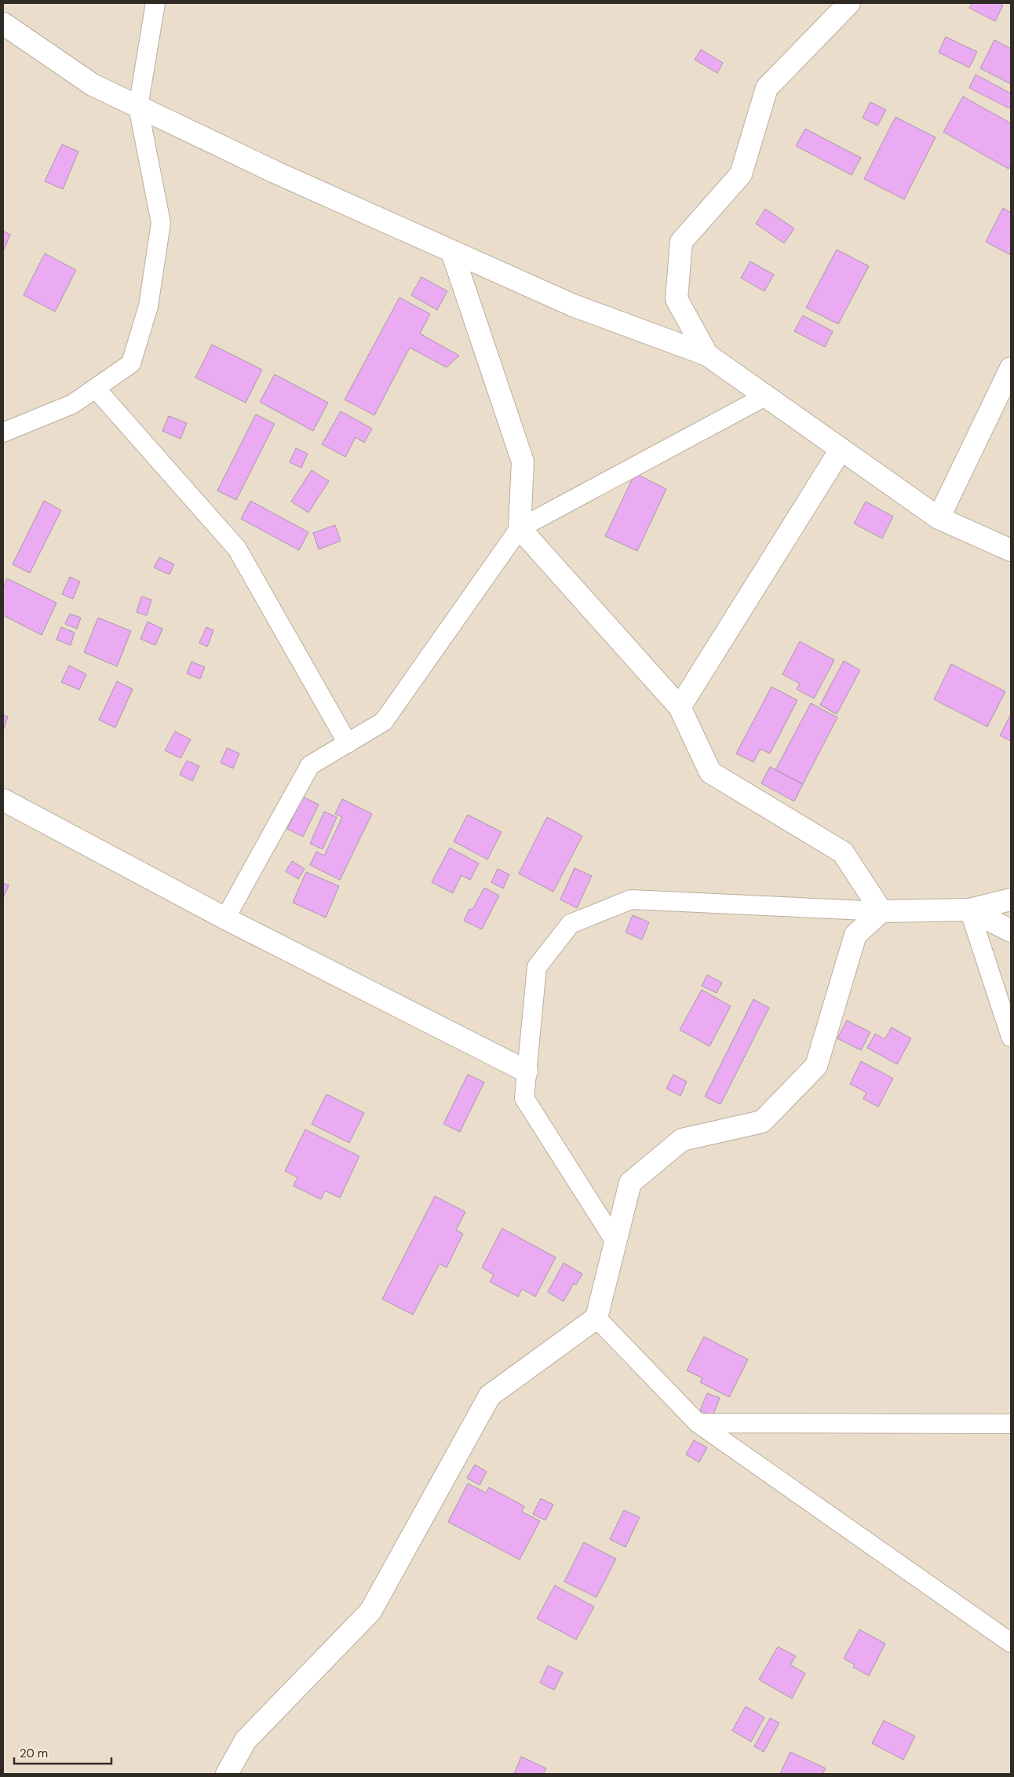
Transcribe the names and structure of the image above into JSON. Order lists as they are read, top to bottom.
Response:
{
  "scale_bar": "20 m"
}
